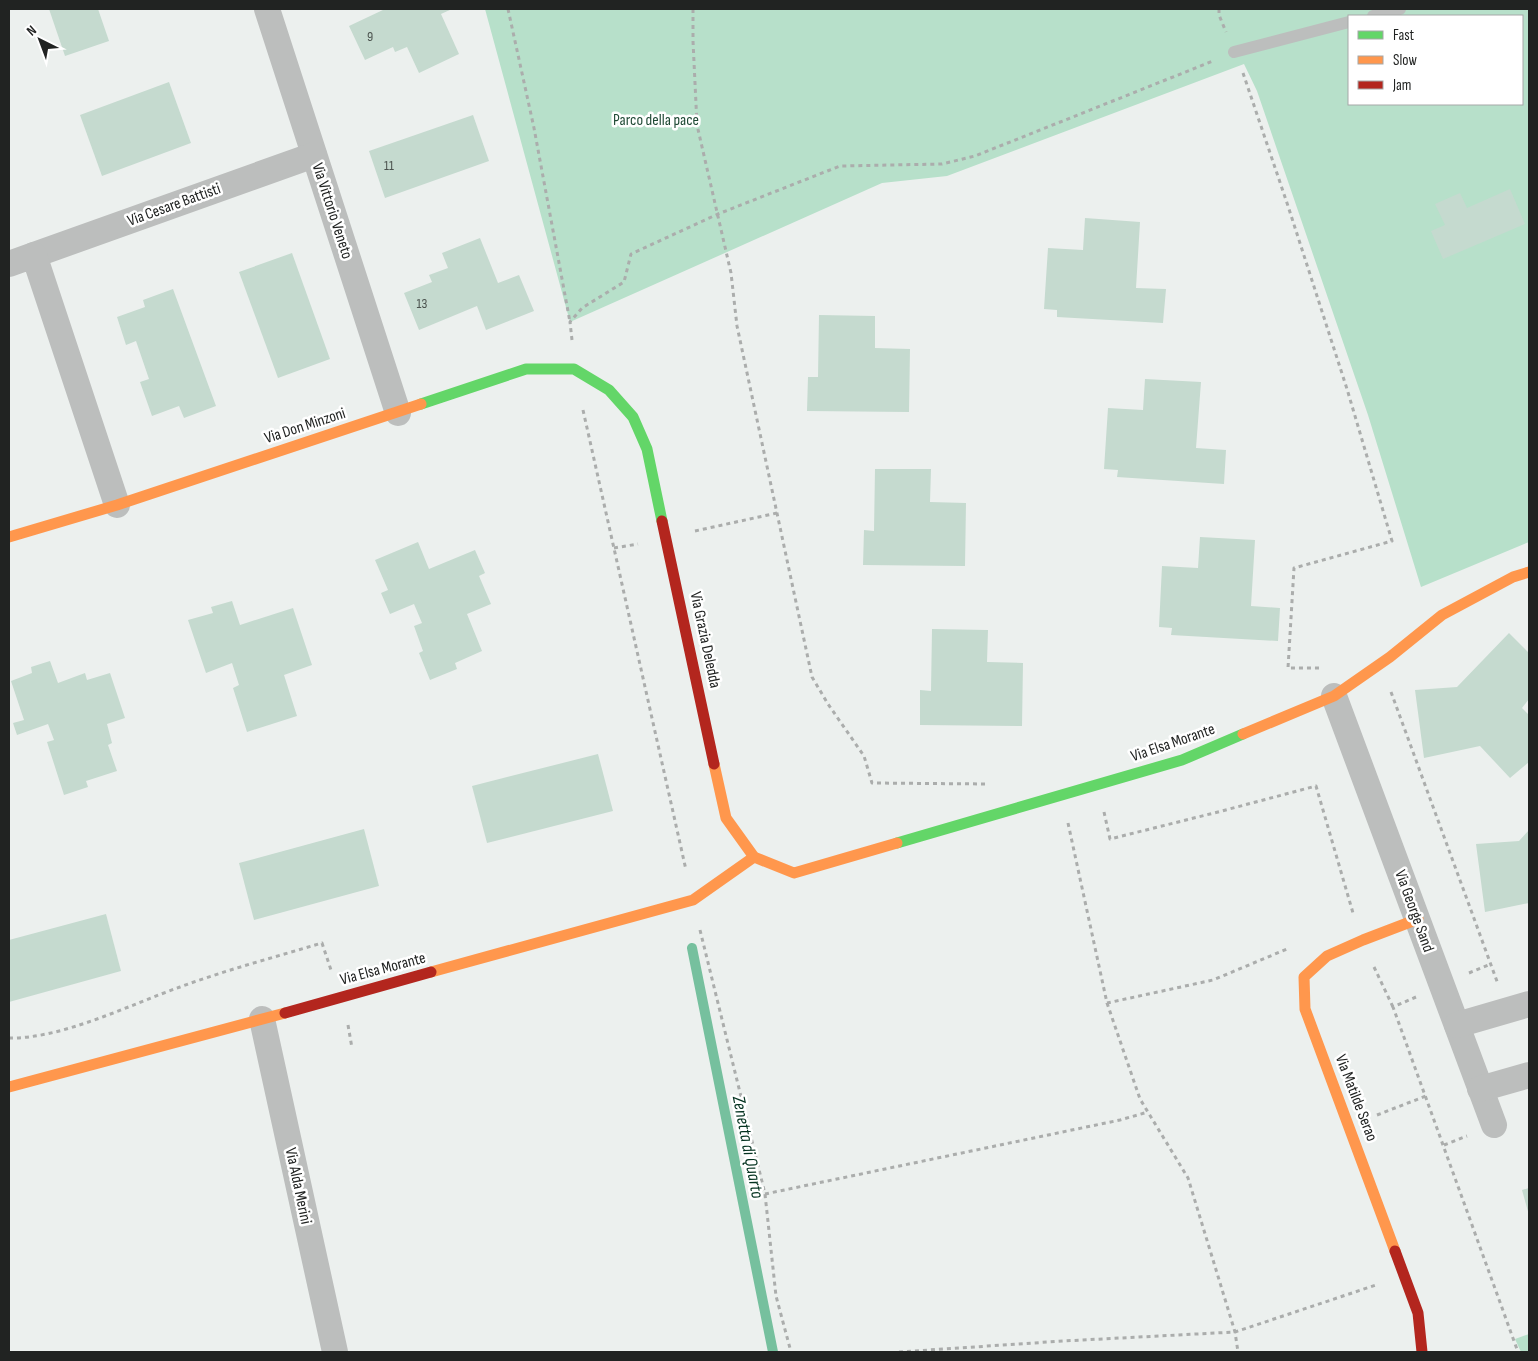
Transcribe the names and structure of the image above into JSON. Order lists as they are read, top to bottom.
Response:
{
  "streets": {
    "street": [
      "Via Cesare Battisti",
      "Via Vittorio Veneto",
      "Via Don Minzoni",
      "Via Grazia Deledda",
      "Via Elsa Morante",
      "Via George Sand",
      "Via Matilde Serao",
      "Via Alda Merini"
    ]
  },
  "crossings": [
    ["Via Cesare Battisti", "Via Vittorio Veneto"],
    ["Via Vittorio Veneto", "Via Don Minzoni"],
    ["Via Don Minzoni", "Via Grazia Deledda"],
    ["Via Grazia Deledda", "Via Elsa Morante"],
    ["Via Elsa Morante", "Via George Sand"],
    ["Via Elsa Morante", "Via Alda Merini"],
    ["Via George Sand", "Via Matilde Serao"]
  ],
  "water": ["Zenetta di Quarto"],
  "parks": ["Parco della pace"],
  "house_numbers": ["9", "11", "13"],
  "legend": ["Fast", "Slow", "Jam"],
  "north": "top left"
}
